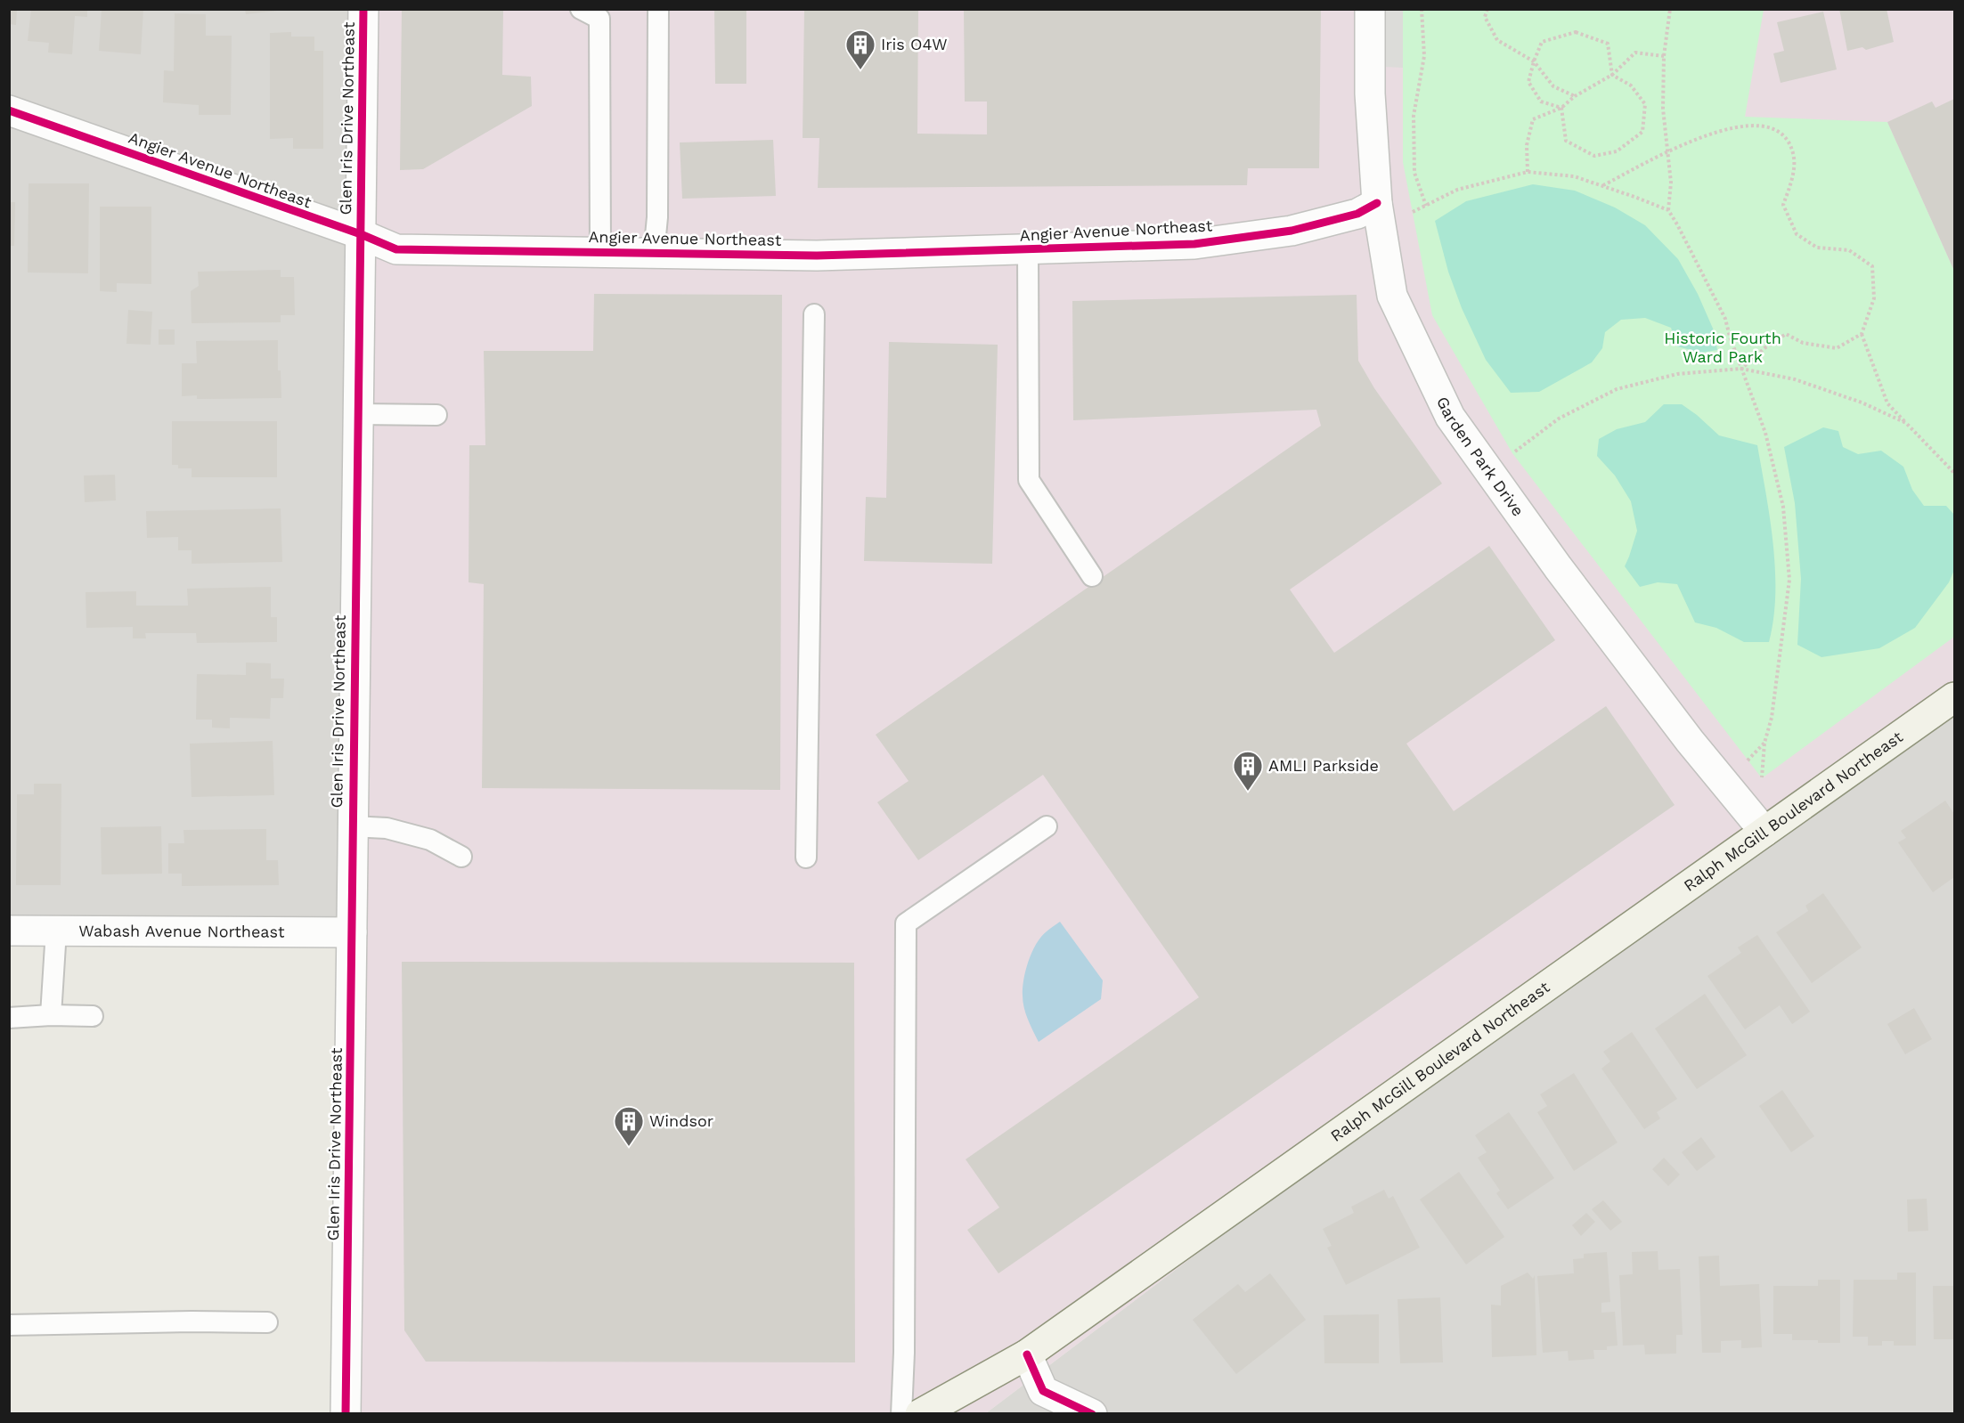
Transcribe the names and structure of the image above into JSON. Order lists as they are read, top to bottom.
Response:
{
  "streets": {
    "main road": ["Ralph McGill Boulevard Northeast"],
    "street": [
      "Glen Iris Drive Northeast",
      "Angier Avenue Northeast",
      "Garden Park Drive",
      "Wabash Avenue Northeast"
    ]
  },
  "crossings": [
    ["Glen Iris Drive Northeast", "Angier Avenue Northeast"],
    ["Glen Iris Drive Northeast", "Wabash Avenue Northeast"],
    ["Angier Avenue Northeast", "Garden Park Drive"],
    ["Garden Park Drive", "Ralph McGill Boulevard Northeast"]
  ],
  "parks": ["Historic Fourth Ward Park"],
  "places": {
    "building": ["Iris O4W", "AMLI Parkside", "Windsor"]
  }
}
